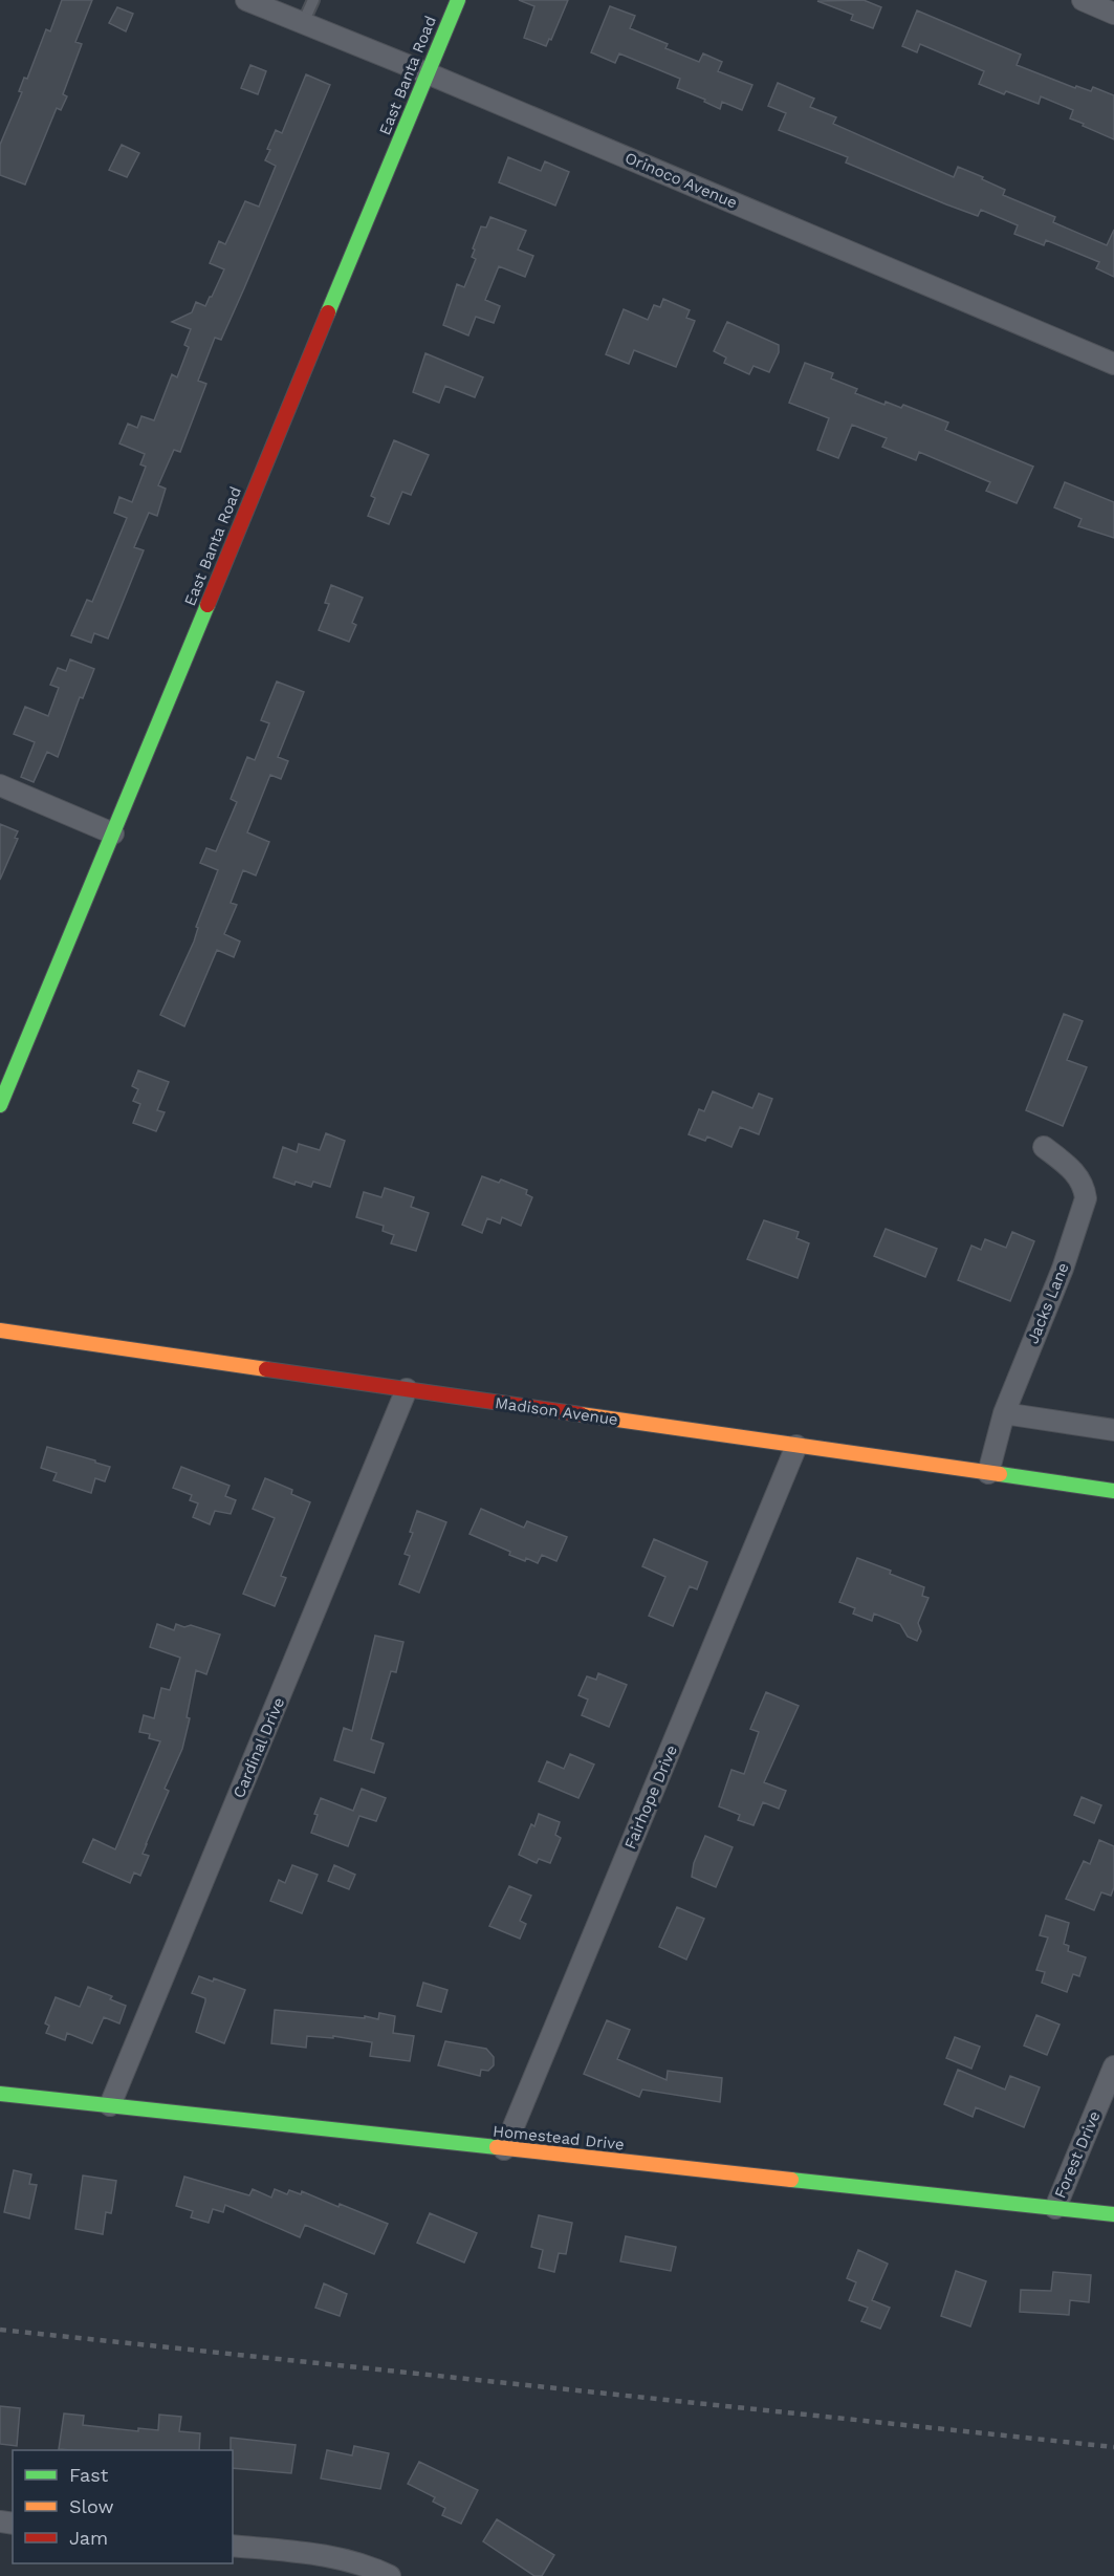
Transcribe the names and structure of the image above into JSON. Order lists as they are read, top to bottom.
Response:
{
  "streets": {
    "street": [
      "East Banta Road",
      "Orinoco Avenue",
      "Jacks Lane",
      "Madison Avenue",
      "Cardinal Drive",
      "Fairhope Drive",
      "Homestead Drive",
      "Forest Drive"
    ]
  },
  "crossings": [
    ["East Banta Road", "Orinoco Avenue"],
    ["Jacks Lane", "Madison Avenue"],
    ["Madison Avenue", "Cardinal Drive"],
    ["Madison Avenue", "Fairhope Drive"],
    ["Cardinal Drive", "Homestead Drive"],
    ["Fairhope Drive", "Homestead Drive"],
    ["Homestead Drive", "Forest Drive"]
  ],
  "legend": ["Fast", "Slow", "Jam"]
}
